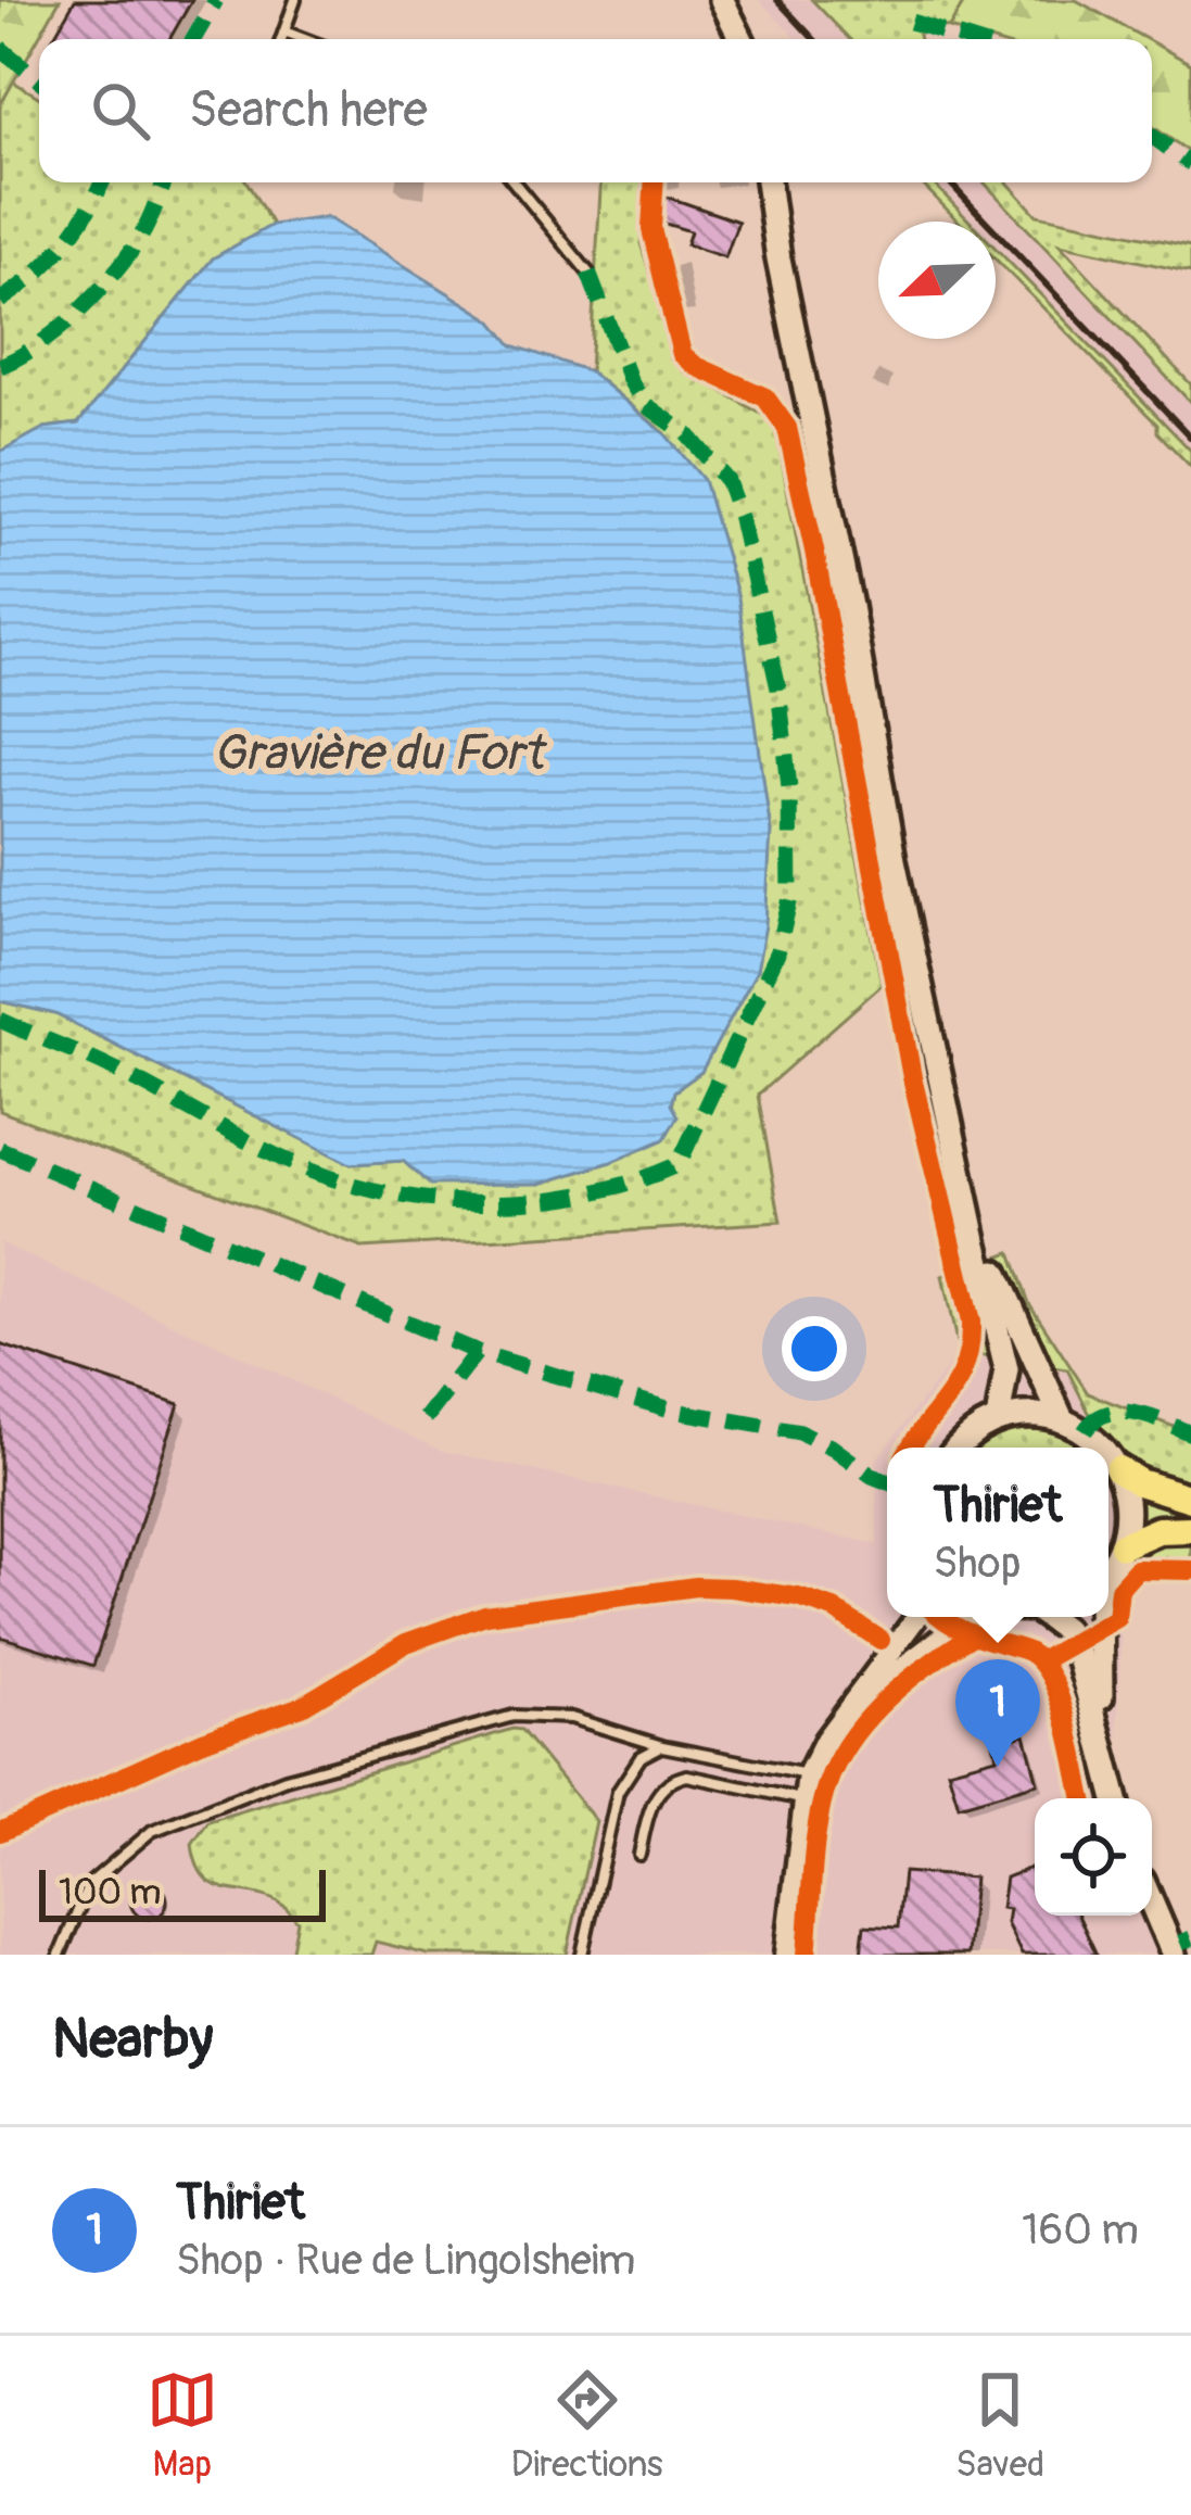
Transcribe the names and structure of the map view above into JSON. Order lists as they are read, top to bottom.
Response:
{
  "water": ["Gravière du Fort"],
  "scale_bar": "100 m",
  "north": "bottom left",
  "page": {
    "search": "Search here",
    "popup": ["Thiriet", "Shop"],
    "pins": "1",
    "scale": "100 m",
    "heading": "Nearby",
    "list": [
      {
        "mark": "1",
        "name": "Thiriet",
        "note": "Shop · Rue de Lingolsheim",
        "value": "160 m"
      }
    ],
    "nav": ["Map", "Directions", "Saved"]
  }
}
